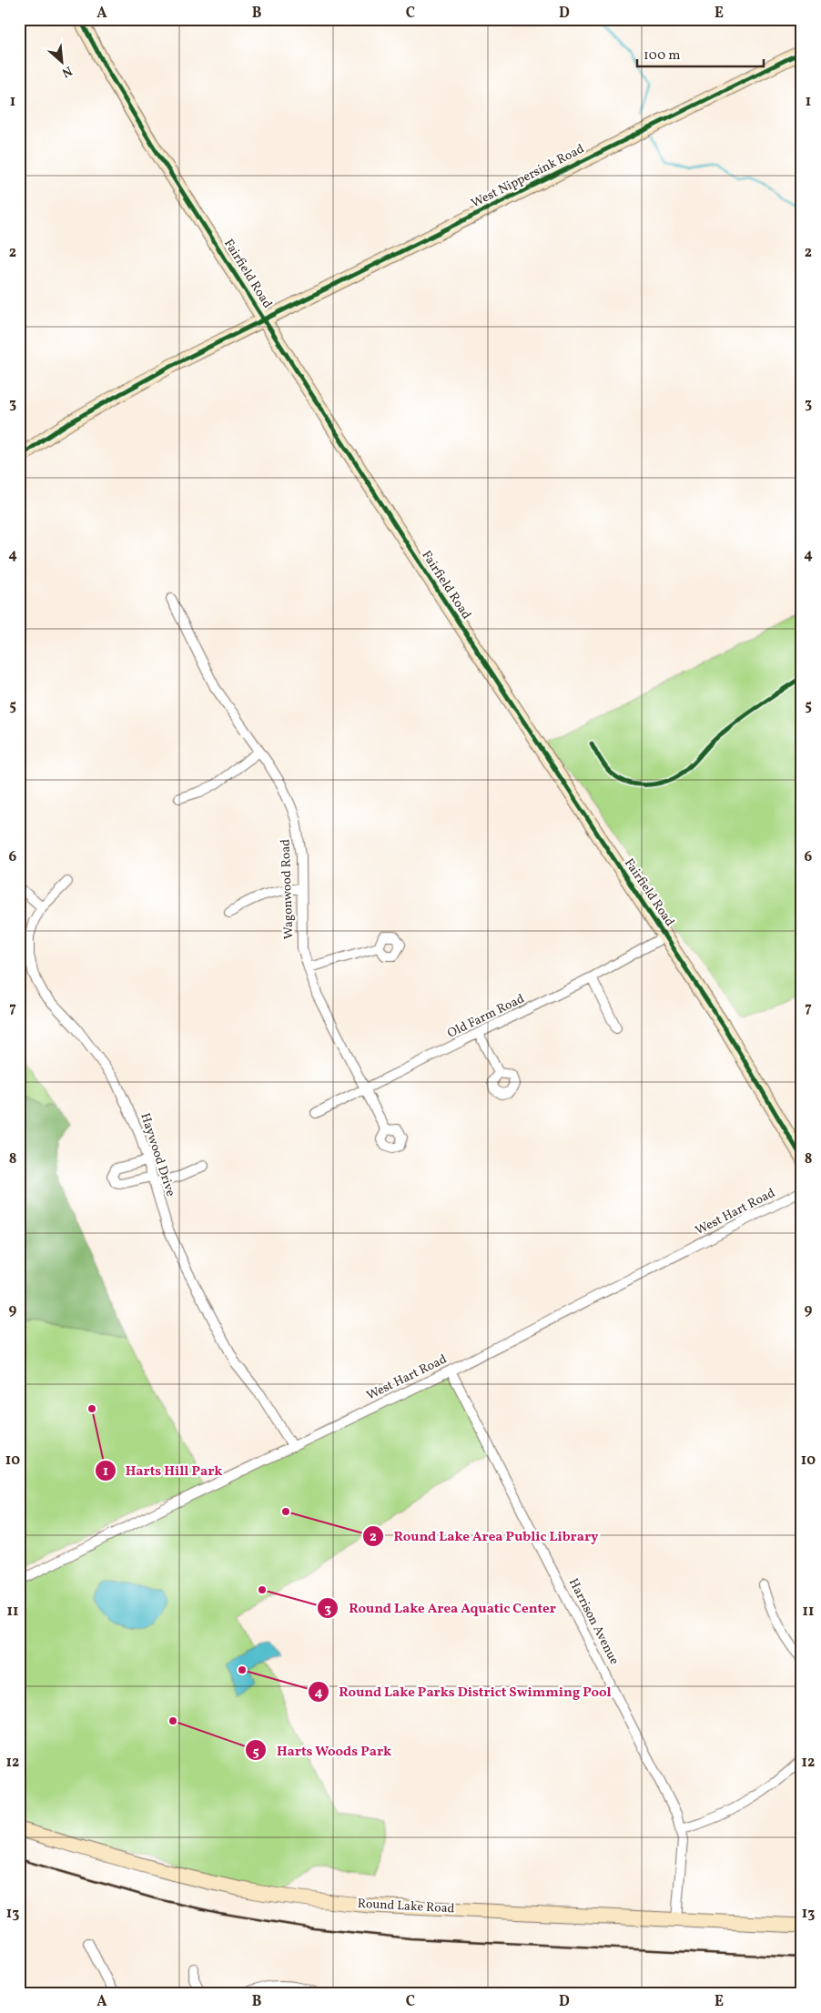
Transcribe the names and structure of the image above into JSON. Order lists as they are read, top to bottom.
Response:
{
  "streets": {
    "street": [
      "West Nippersink Road",
      "Fairfield Road",
      "Wagonwood Road",
      "Old Farm Road",
      "Haywood Drive",
      "West Hart Road",
      "Harrison Avenue",
      "Round Lake Road"
    ]
  },
  "crossings": [
    ["West Nippersink Road", "Fairfield Road"],
    ["Fairfield Road", "Old Farm Road"],
    ["Wagonwood Road", "Old Farm Road"],
    ["Haywood Drive", "West Hart Road"],
    ["West Hart Road", "Harrison Avenue"],
    ["Harrison Avenue", "Round Lake Road"]
  ],
  "places": [
    "Harts Hill Park",
    "Round Lake Area Public Library",
    "Round Lake Area Aquatic Center",
    "Round Lake Parks District Swimming Pool",
    "Harts Woods Park"
  ],
  "scale_bar": "100 m",
  "north": "bottom right",
  "grid": {
    "columns": [
      "A",
      "B",
      "C",
      "D",
      "E"
    ],
    "rows": [
      "1",
      "2",
      "3",
      "4",
      "5",
      "6",
      "7",
      "8",
      "9",
      "10",
      "11",
      "12",
      "13"
    ]
  }
}
